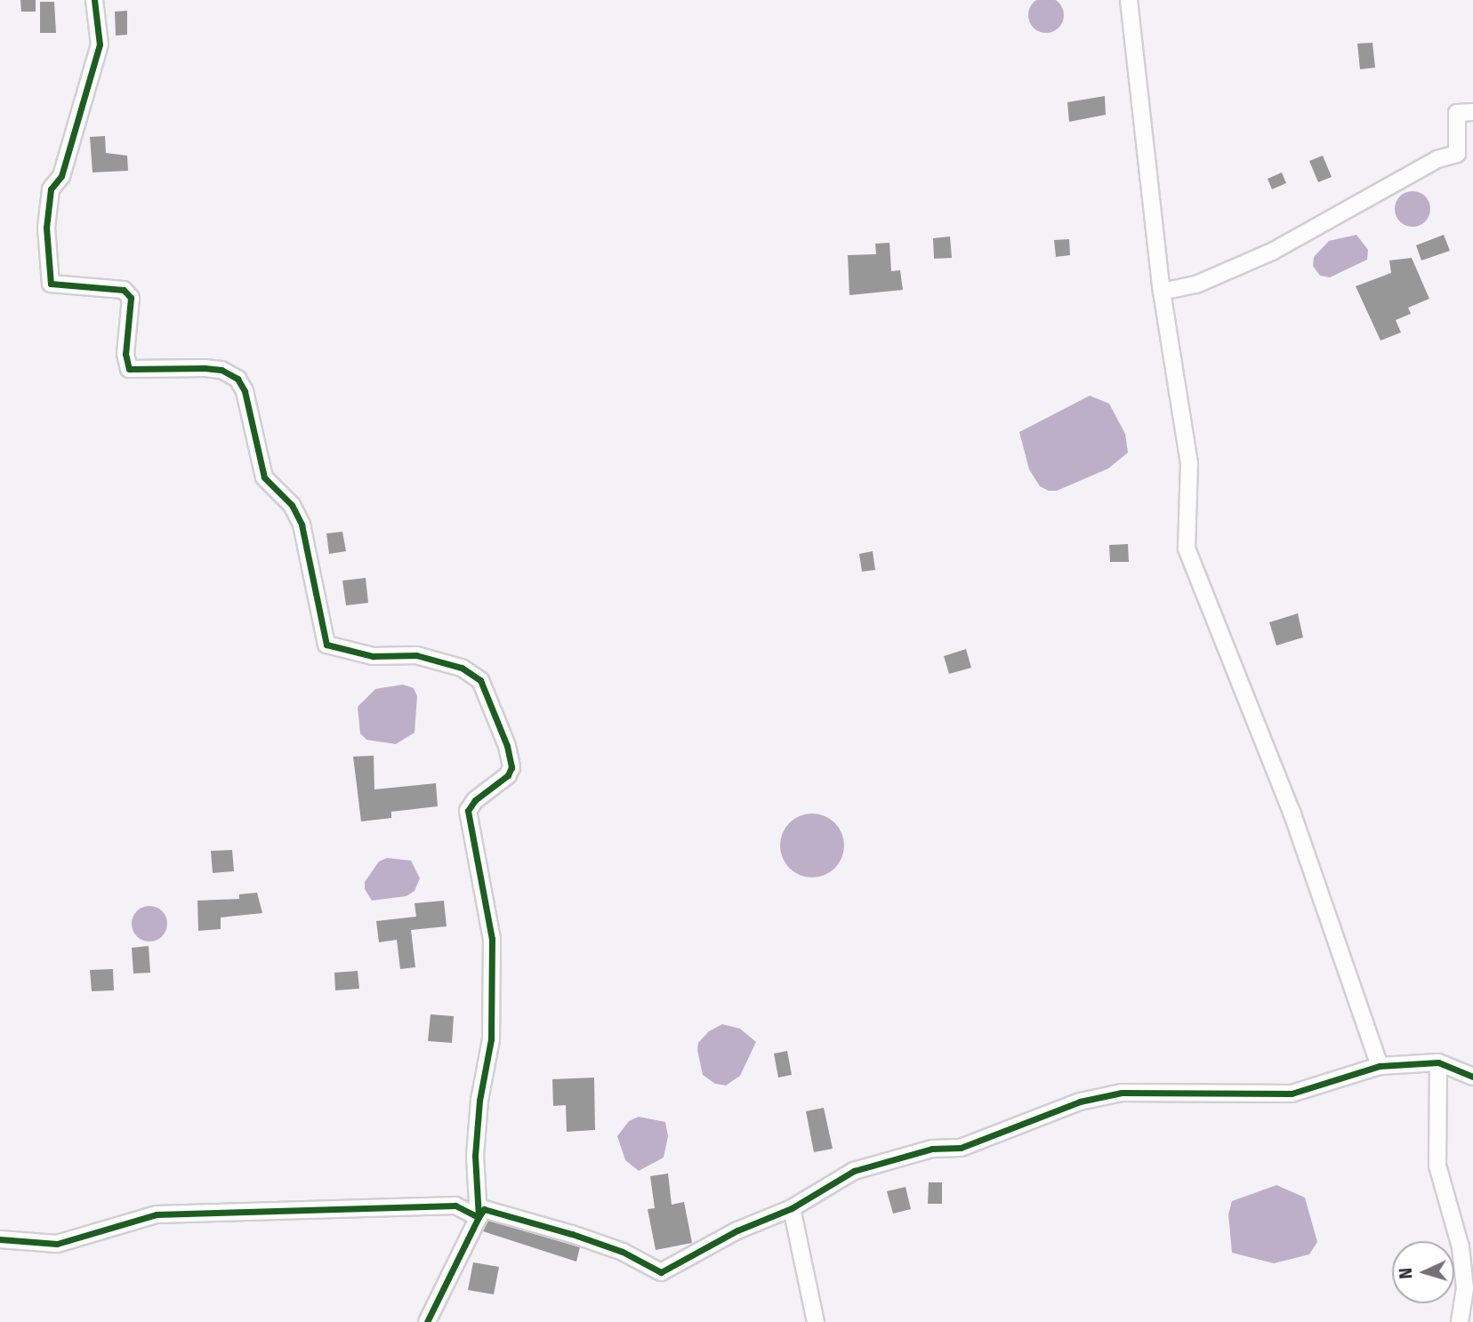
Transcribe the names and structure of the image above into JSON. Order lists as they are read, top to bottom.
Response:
{
  "north": "left"
}
